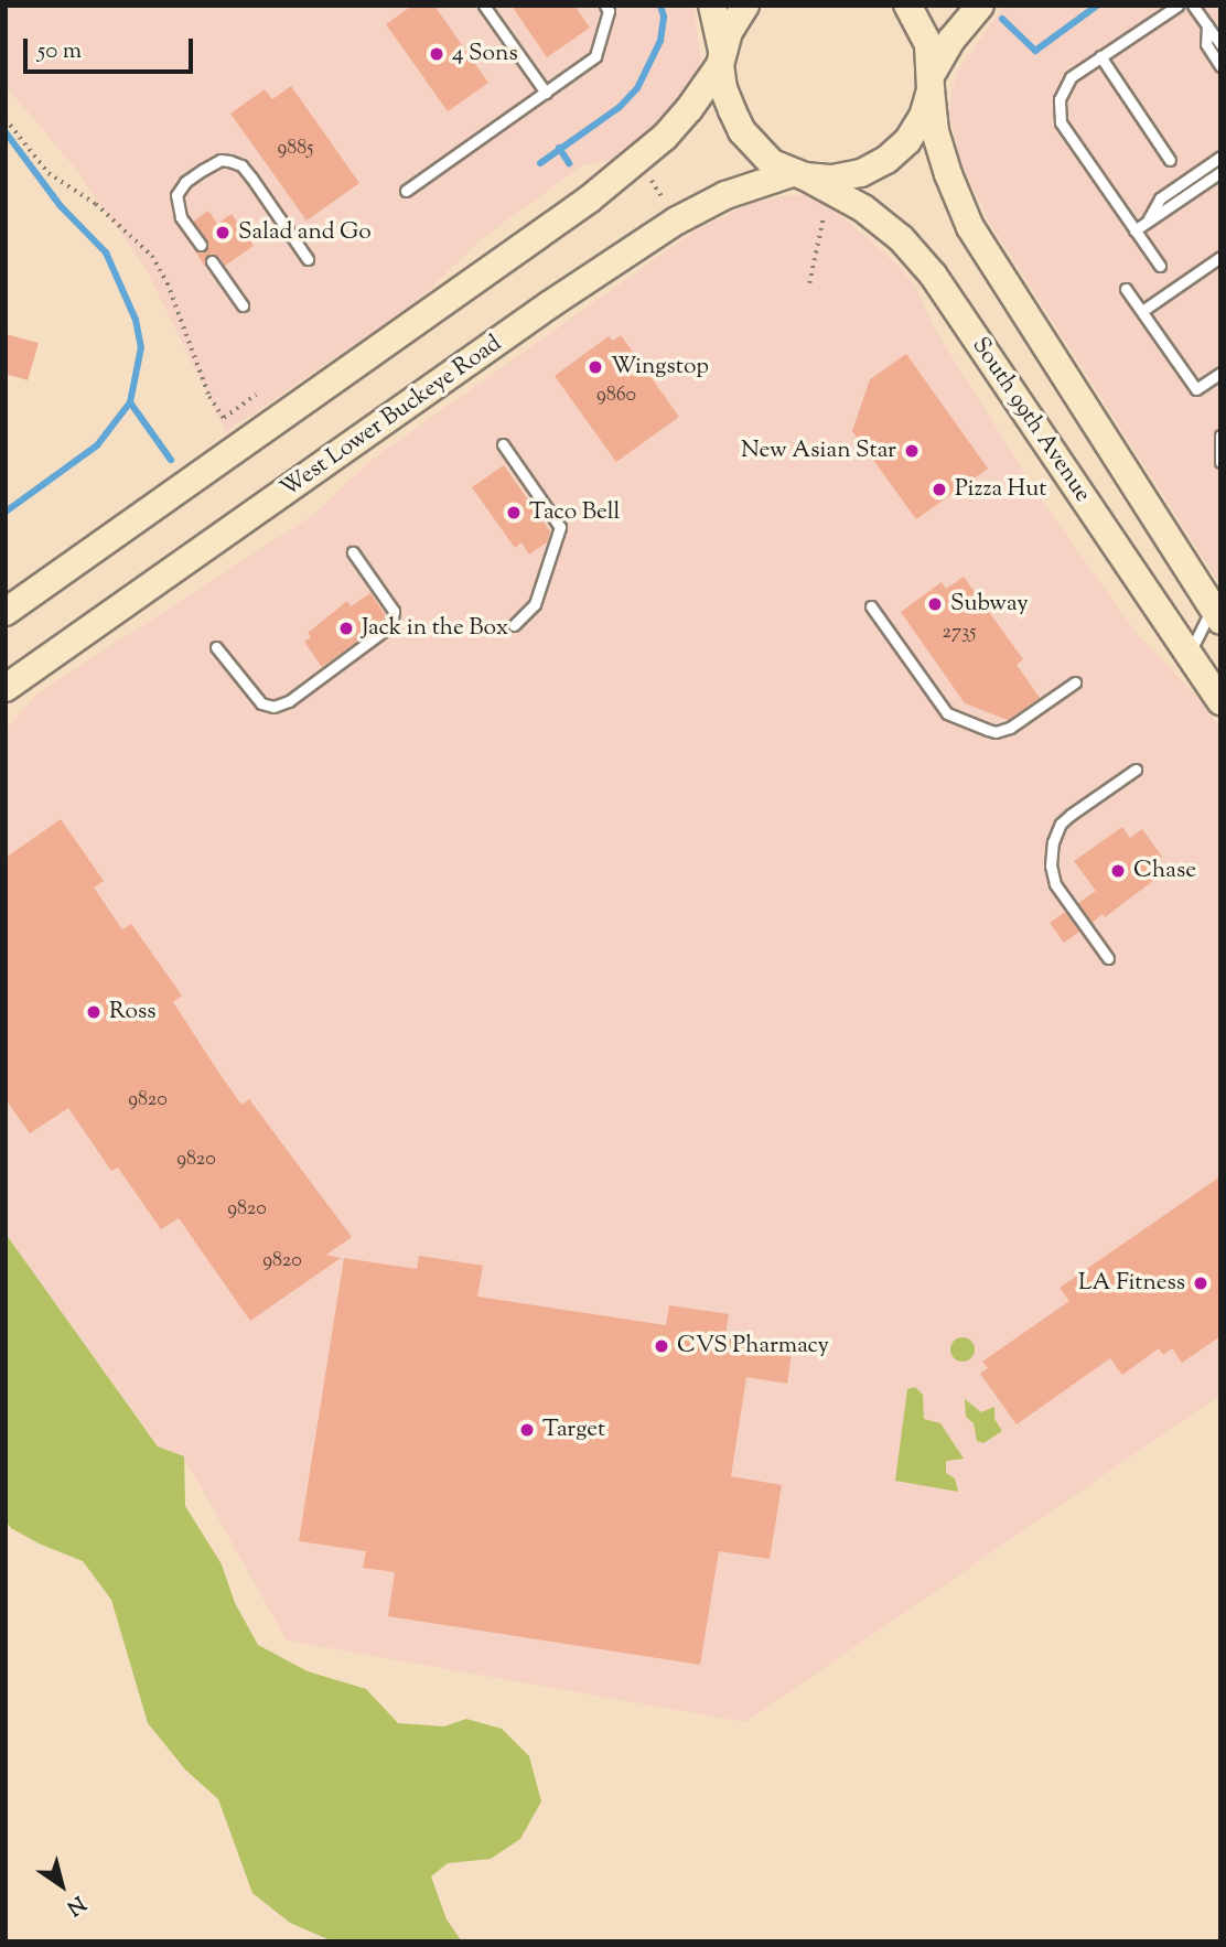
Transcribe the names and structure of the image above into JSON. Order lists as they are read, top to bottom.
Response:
{
  "streets": {
    "main road": ["West Lower Buckeye Road", "South 99th Avenue"]
  },
  "crossings": [
    ["West Lower Buckeye Road", "South 99th Avenue"]
  ],
  "places": [
    "4 Sons",
    "Salad and Go",
    "Wingstop",
    "New Asian Star",
    "Pizza Hut",
    "Taco Bell",
    "Subway",
    "Jack in the Box",
    "Chase",
    "Ross",
    "LA Fitness",
    "CVS Pharmacy",
    "Target"
  ],
  "house_numbers": [
    "9885",
    "9860",
    "2735",
    "9820",
    "9820",
    "9820",
    "9820"
  ],
  "scale_bar": "50 m",
  "north": "bottom right"
}
